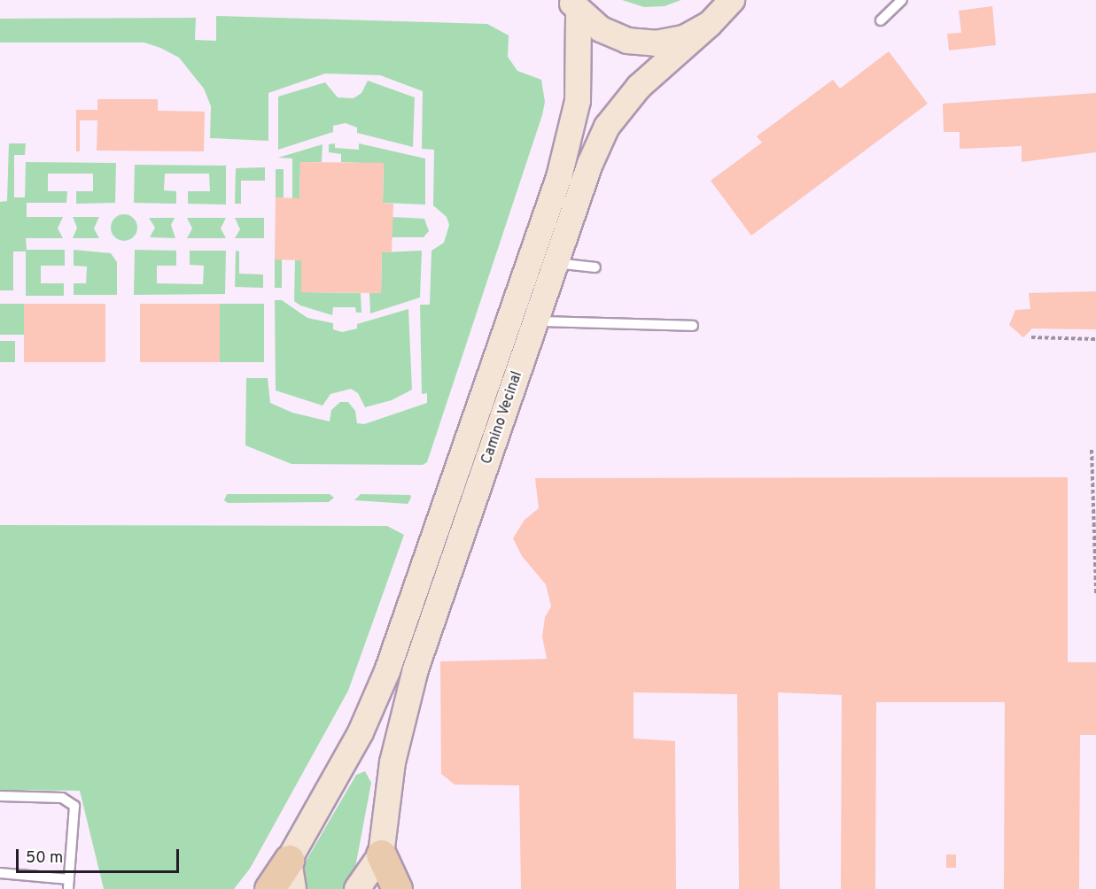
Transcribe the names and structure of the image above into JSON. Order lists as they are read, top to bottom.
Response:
{
  "streets": {
    "street": ["Camino Vecinal"]
  },
  "scale_bar": "50 m"
}
